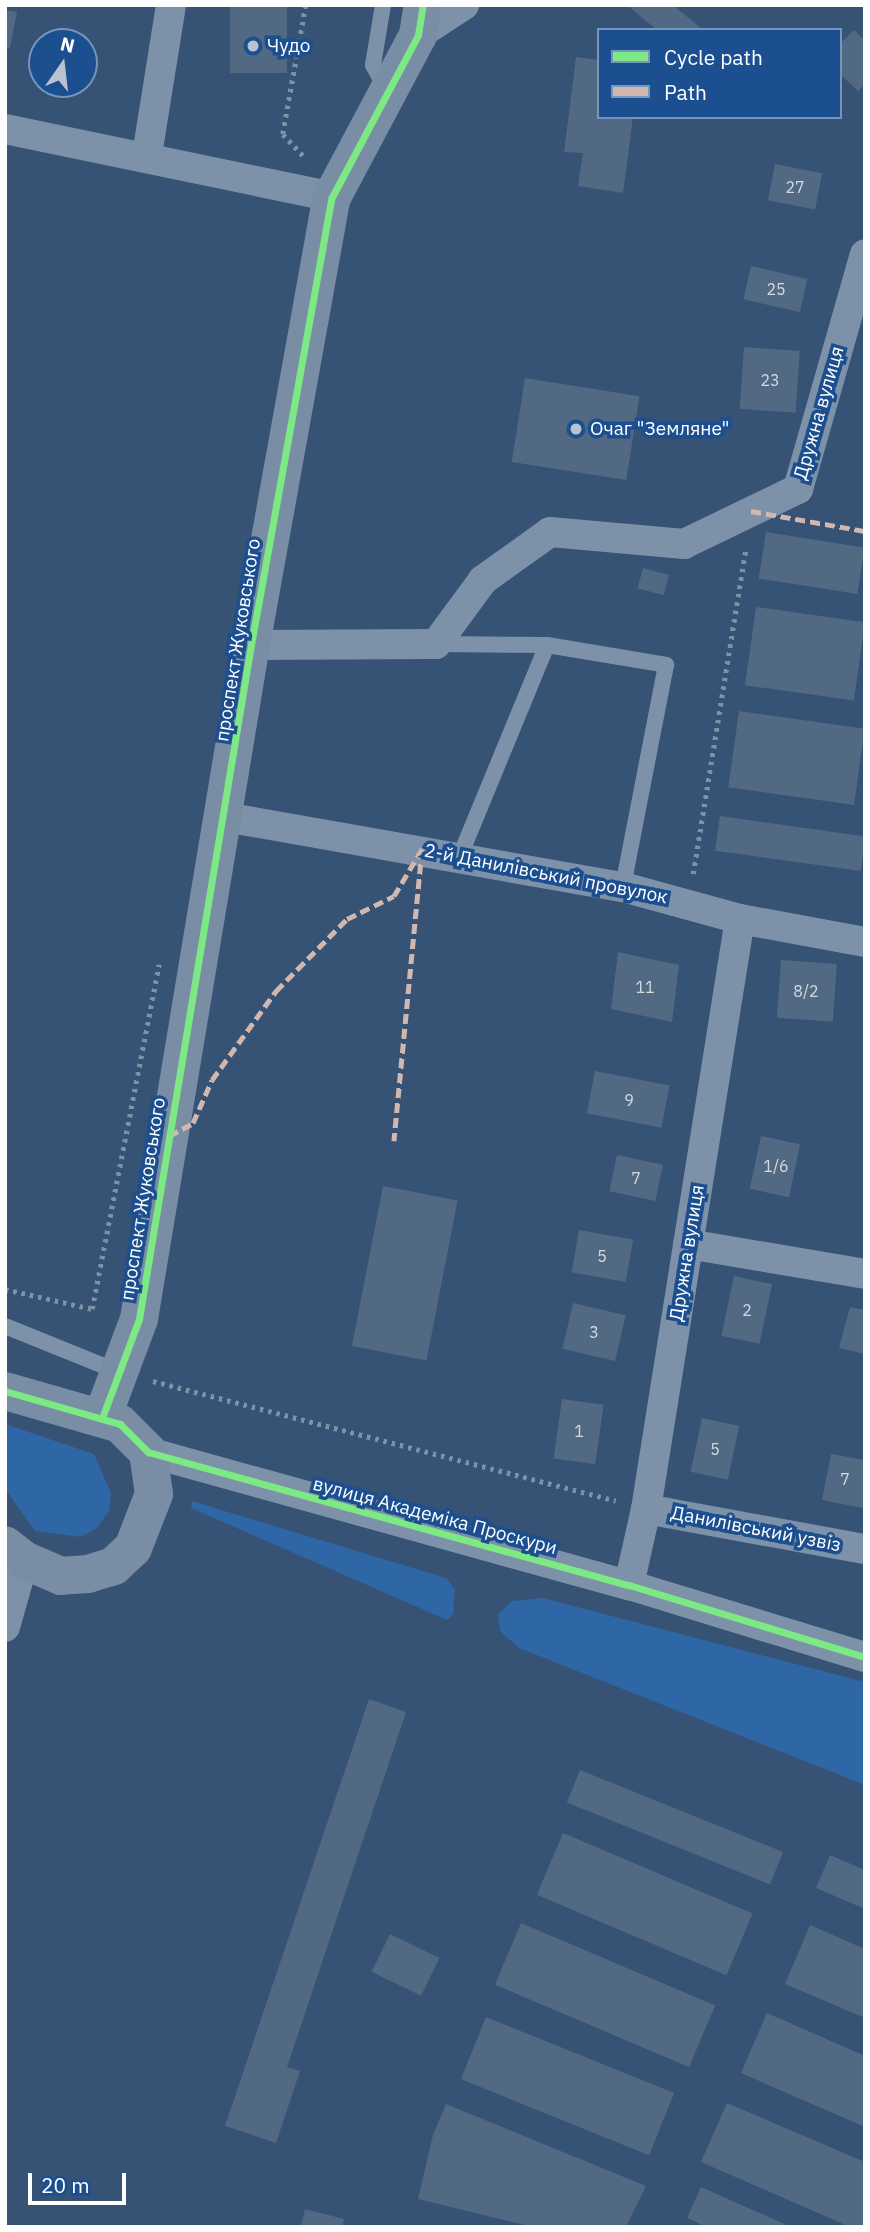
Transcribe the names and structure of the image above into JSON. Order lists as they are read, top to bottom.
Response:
{
  "streets": {
    "street": [
      "Дружна вулиця",
      "проспект Жуковського",
      "2-й Данилівський провулок",
      "вулиця Академіка Проскури",
      "Данилівський узвіз"
    ]
  },
  "crossings": [
    ["Дружна вулиця", "2-й Данилівський провулок"],
    ["Дружна вулиця", "вулиця Академіка Проскури"],
    ["Дружна вулиця", "Данилівський узвіз"],
    ["проспект Жуковського", "2-й Данилівський провулок"],
    ["проспект Жуковського", "вулиця Академіка Проскури"]
  ],
  "places": ["Чудо", "Очаг \"Земляне\""],
  "house_numbers": [
    "27",
    "25",
    "23",
    "11",
    "8/2",
    "9",
    "1/6",
    "7",
    "5",
    "2",
    "3",
    "1",
    "5",
    "7"
  ],
  "legend": ["Cycle path", "Path"],
  "scale_bar": "20 m",
  "north": "top"
}
